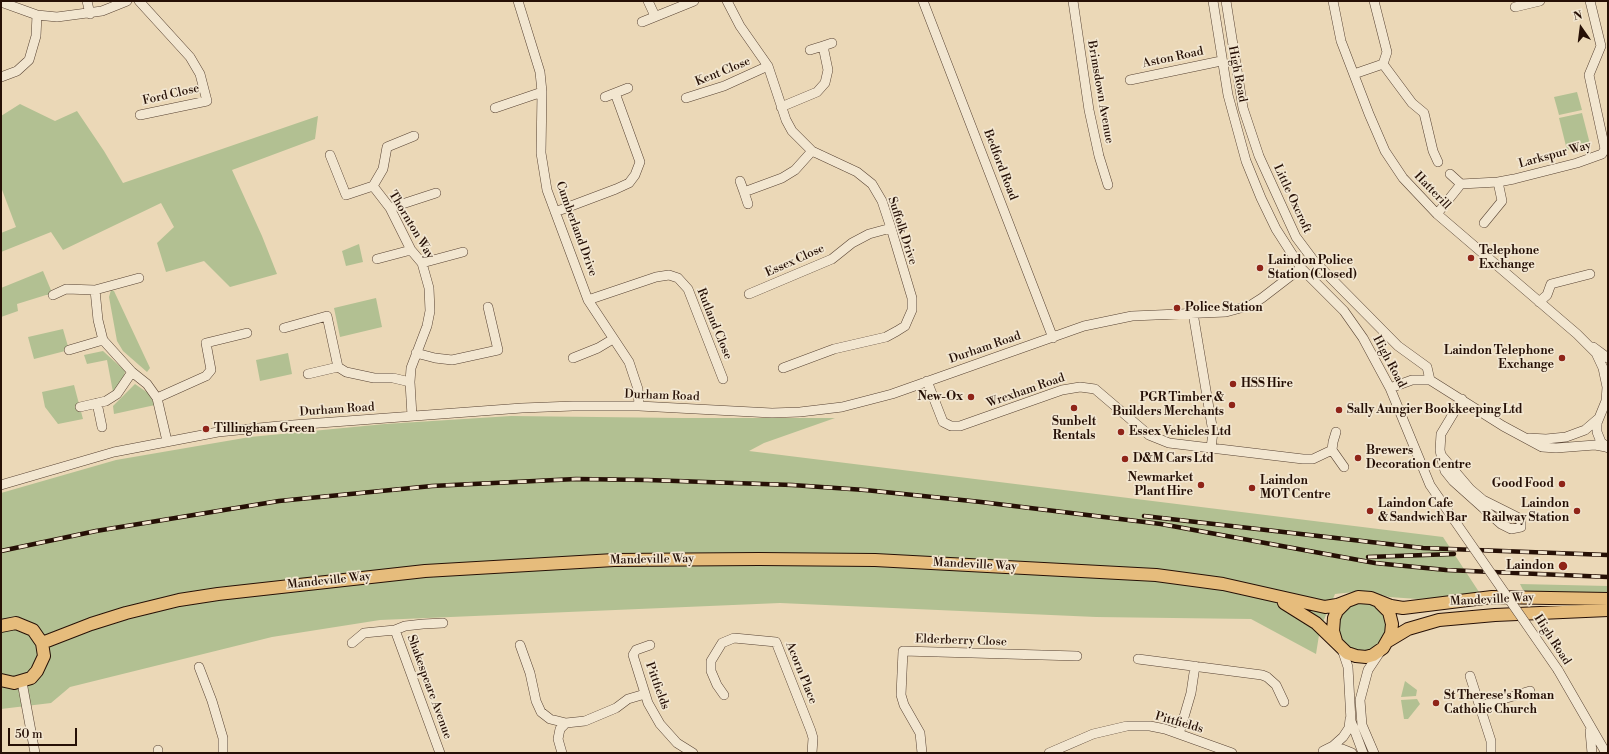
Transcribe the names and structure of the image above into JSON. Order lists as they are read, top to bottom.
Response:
{
  "streets": {
    "main road": ["Mandeville Way"],
    "street": [
      "Aston Road",
      "Kent Close",
      "High Road",
      "Brimsdown Avenue",
      "Ford Close",
      "Larkspur Way",
      "Bedford Road",
      "Hatterill",
      "Little Oxcroft",
      "Thornton Way",
      "Cumberland Drive",
      "Suffolk Drive",
      "Essex Close",
      "Rutland Close",
      "Durham Road",
      "Wrexham Road",
      "Elderberry Close",
      "Acorn Place",
      "Pittfields",
      "Shakespeare Avenue"
    ]
  },
  "crossings": [
    ["Aston Road", "High Road"],
    ["Kent Close", "Suffolk Drive"],
    ["High Road", "Durham Road"],
    ["Bedford Road", "Durham Road"],
    ["Thornton Way", "Durham Road"],
    ["Cumberland Drive", "Rutland Close"],
    ["Cumberland Drive", "Durham Road"],
    ["Suffolk Drive", "Essex Close"],
    ["Durham Road", "Wrexham Road"]
  ],
  "places": [
    "Telephone Exchange",
    "Laindon Police Station (Closed)",
    "Police Station",
    "Laindon Telephone Exchange",
    "HSS Hire",
    "New-Ox",
    "PGR Timber & Builders Merchants",
    "Sunbelt Rentals",
    "Sally Aungier Bookkeeping Ltd",
    "Tillingham Green",
    "Essex Vehicles Ltd",
    "Brewers Decoration Centre",
    "D&M Cars Ltd",
    "Good Food",
    "Newmarket Plant Hire",
    "Laindon MOT Centre",
    "Laindon Cafe & Sandwich Bar",
    "Laindon Railway Station",
    "Laindon",
    "St Therese's Roman Catholic Church"
  ],
  "scale_bar": "50 m",
  "north": "top"
}
